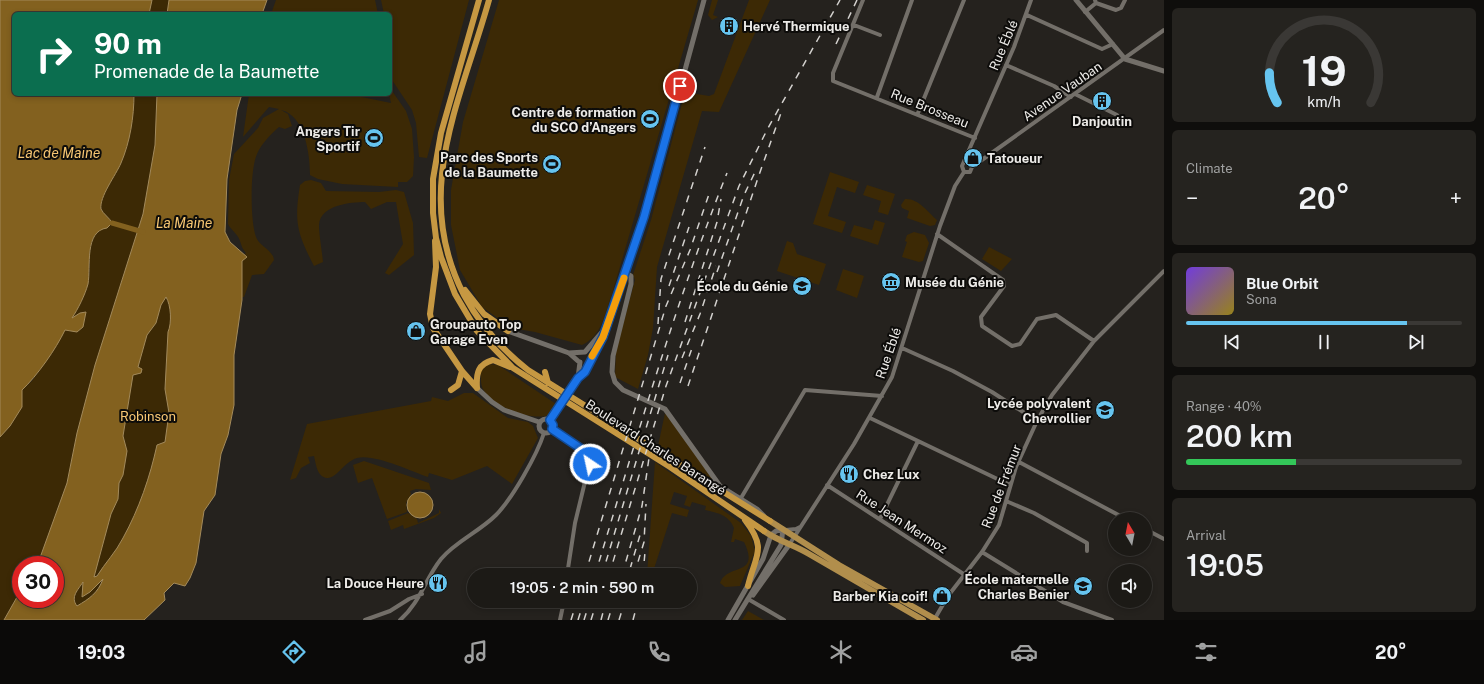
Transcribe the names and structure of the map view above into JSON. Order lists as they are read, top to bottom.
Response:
{
  "streets": {
    "highway": ["Boulevard Charles Barangé"],
    "street": [
      "Rue Éblé",
      "Avenue Vauban",
      "Rue Brosseau",
      "Rue de Frémur",
      "Rue Jean Mermoz"
    ]
  },
  "crossings": [
    ["Rue Éblé", "Avenue Vauban"],
    ["Rue Éblé", "Rue Brosseau"],
    ["Rue Éblé", "Boulevard Charles Barangé"],
    ["Rue Éblé", "Rue Jean Mermoz"],
    ["Boulevard Charles Barangé", "Rue de Frémur"],
    ["Rue de Frémur", "Rue Jean Mermoz"]
  ],
  "water": ["Lac de Maine", "La Maine"],
  "parks": ["Robinson"],
  "places": {
    "building": ["Hervé Thermique", "Danjoutin"],
    "sports": ["Centre de formation du SCO d’Angers", "Angers Tir Sportif", "Parc des Sports de la Baumette"],
    "shop": ["Tatoueur", "Groupauto Top Garage Even", "Barber Kia coif!"],
    "museum": ["Musée du Génie"],
    "school or university": ["École du Génie", "Lycée polyvalent Chevrollier", "École maternelle Charles Benier"],
    "restaurant": ["Chez Lux", "La Douce Heure"]
  },
  "north": "top",
  "page": {
    "turn": ["90 m", "Promenade de la Baumette"],
    "tile": [
      "Climate",
      ["Range · 40%", "200 km"],
      ["Arrival", "19:05"]
    ],
    "heat": ["−", "20°", "+"],
    "song": ["Blue Orbit", "Sona"],
    "limit": "30",
    "trip": "19:05 · 2 min · 590 m",
    "tabs": ["19:03", "20°"],
    "gauge": ["19", "km/h"]
  }
}
